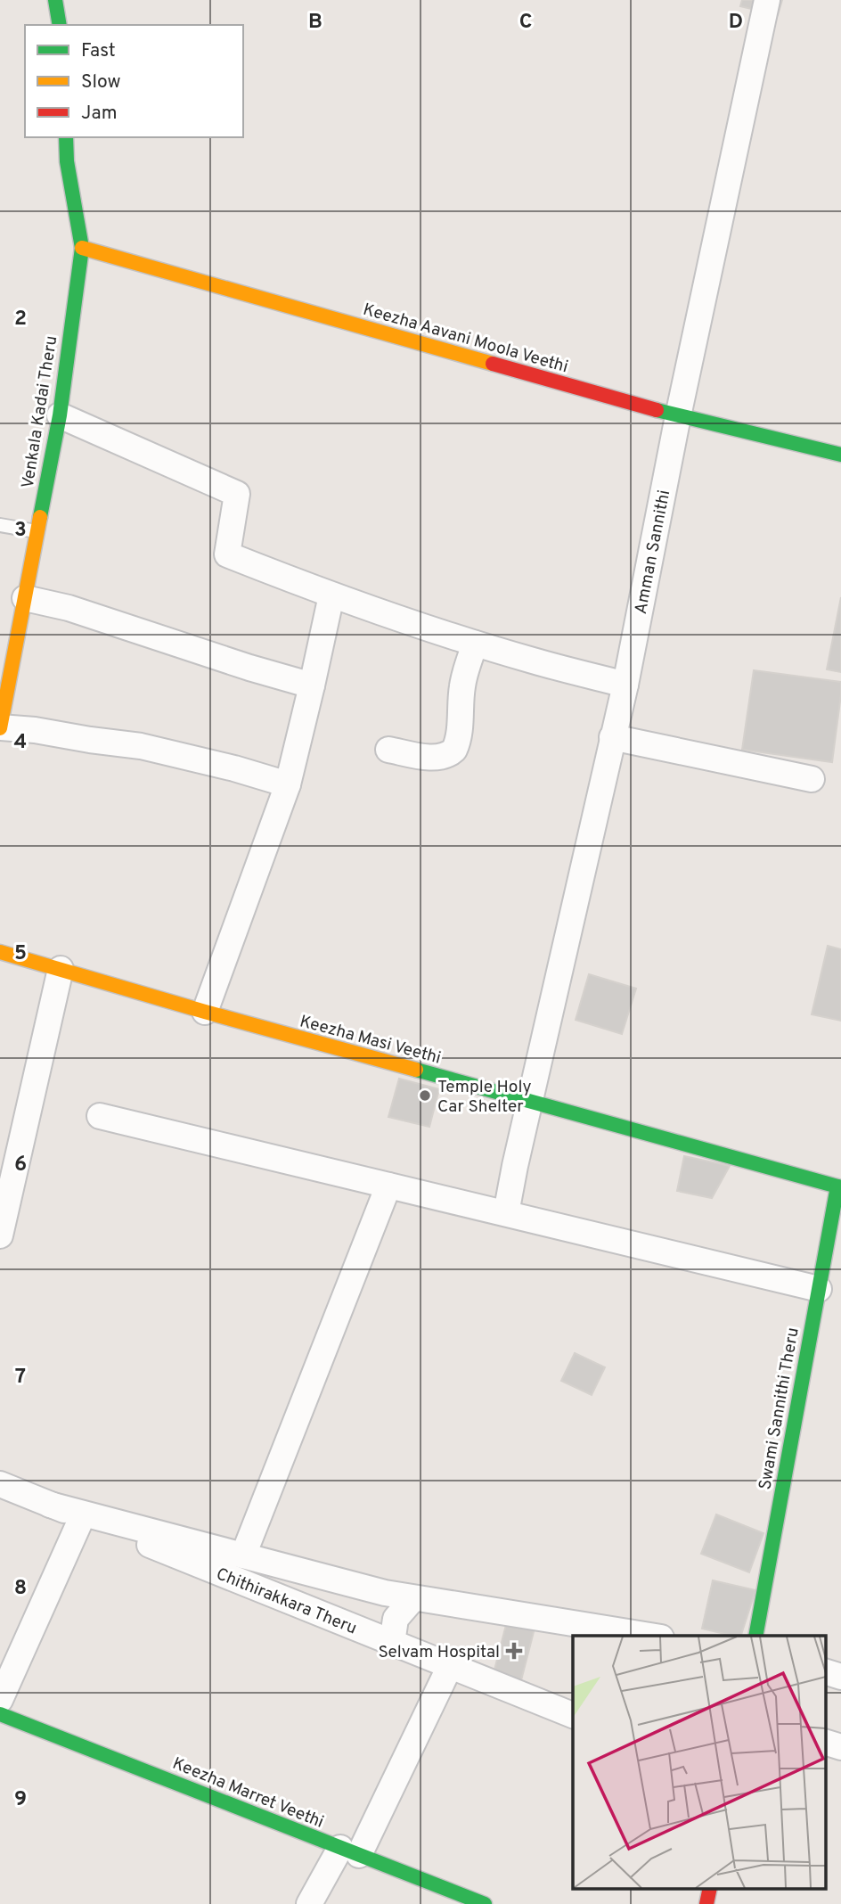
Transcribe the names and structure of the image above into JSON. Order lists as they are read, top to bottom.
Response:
{
  "streets": {
    "main road": [
      "Keezha Aavani Moola Veethi",
      "Venkala Kadai Theru",
      "Keezha Masi Veethi",
      "Swami Sannithi Theru",
      "Keezha Marret Veethi"
    ],
    "street": ["Amman Sannithi", "Chithirakkara Theru"]
  },
  "crossings": [
    ["Keezha Aavani Moola Veethi", "Venkala Kadai Theru"],
    ["Keezha Aavani Moola Veethi", "Amman Sannithi"],
    ["Amman Sannithi", "Keezha Masi Veethi"],
    ["Keezha Masi Veethi", "Swami Sannithi Theru"]
  ],
  "places": {
    "other": ["Temple Holy Car Shelter"],
    "health": ["Selvam Hospital"]
  },
  "legend": ["Fast", "Slow", "Jam"],
  "grid": {
    "columns": ["B", "C", "D"],
    "rows": [
      "2",
      "3",
      "4",
      "5",
      "6",
      "7",
      "8",
      "9"
    ]
  }
}
